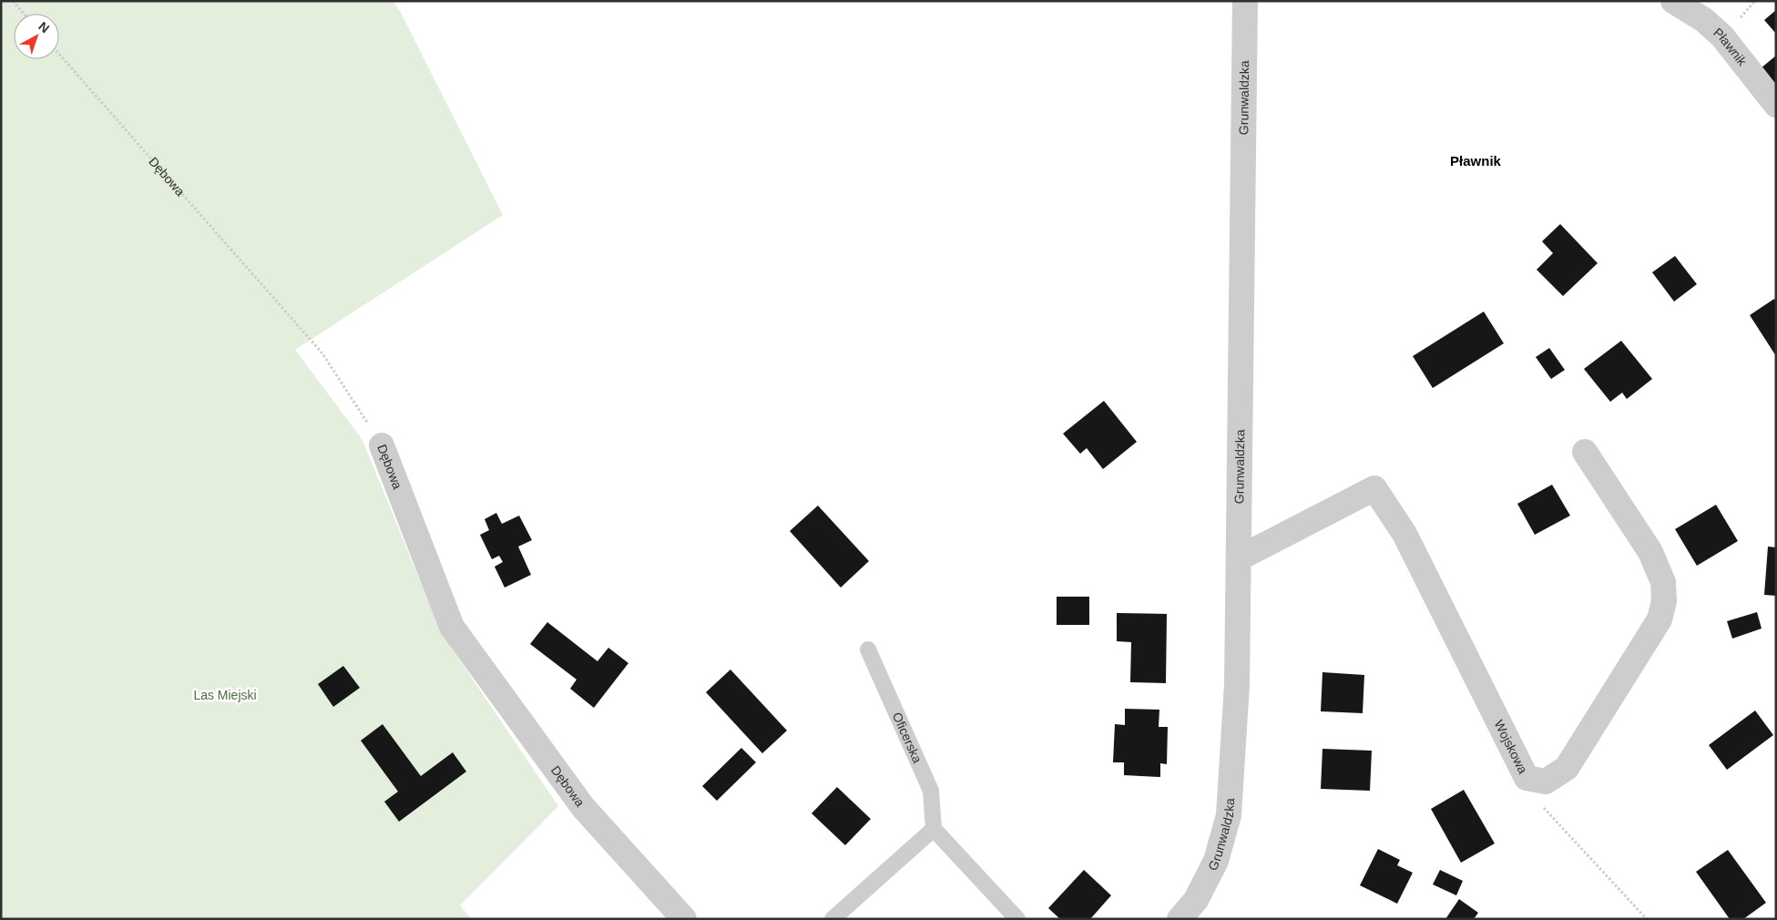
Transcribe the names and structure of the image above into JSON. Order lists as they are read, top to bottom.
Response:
{
  "streets": {
    "street": [
      "Pławnik",
      "Grunwaldzka",
      "Dębowa",
      "Wojskowa"
    ],
    "lane": ["Oficerska"]
  },
  "crossings": [
    ["Grunwaldzka", "Wojskowa"]
  ],
  "districts": ["Pławnik"],
  "parks": ["Las Miejski"],
  "north": "top right"
}
